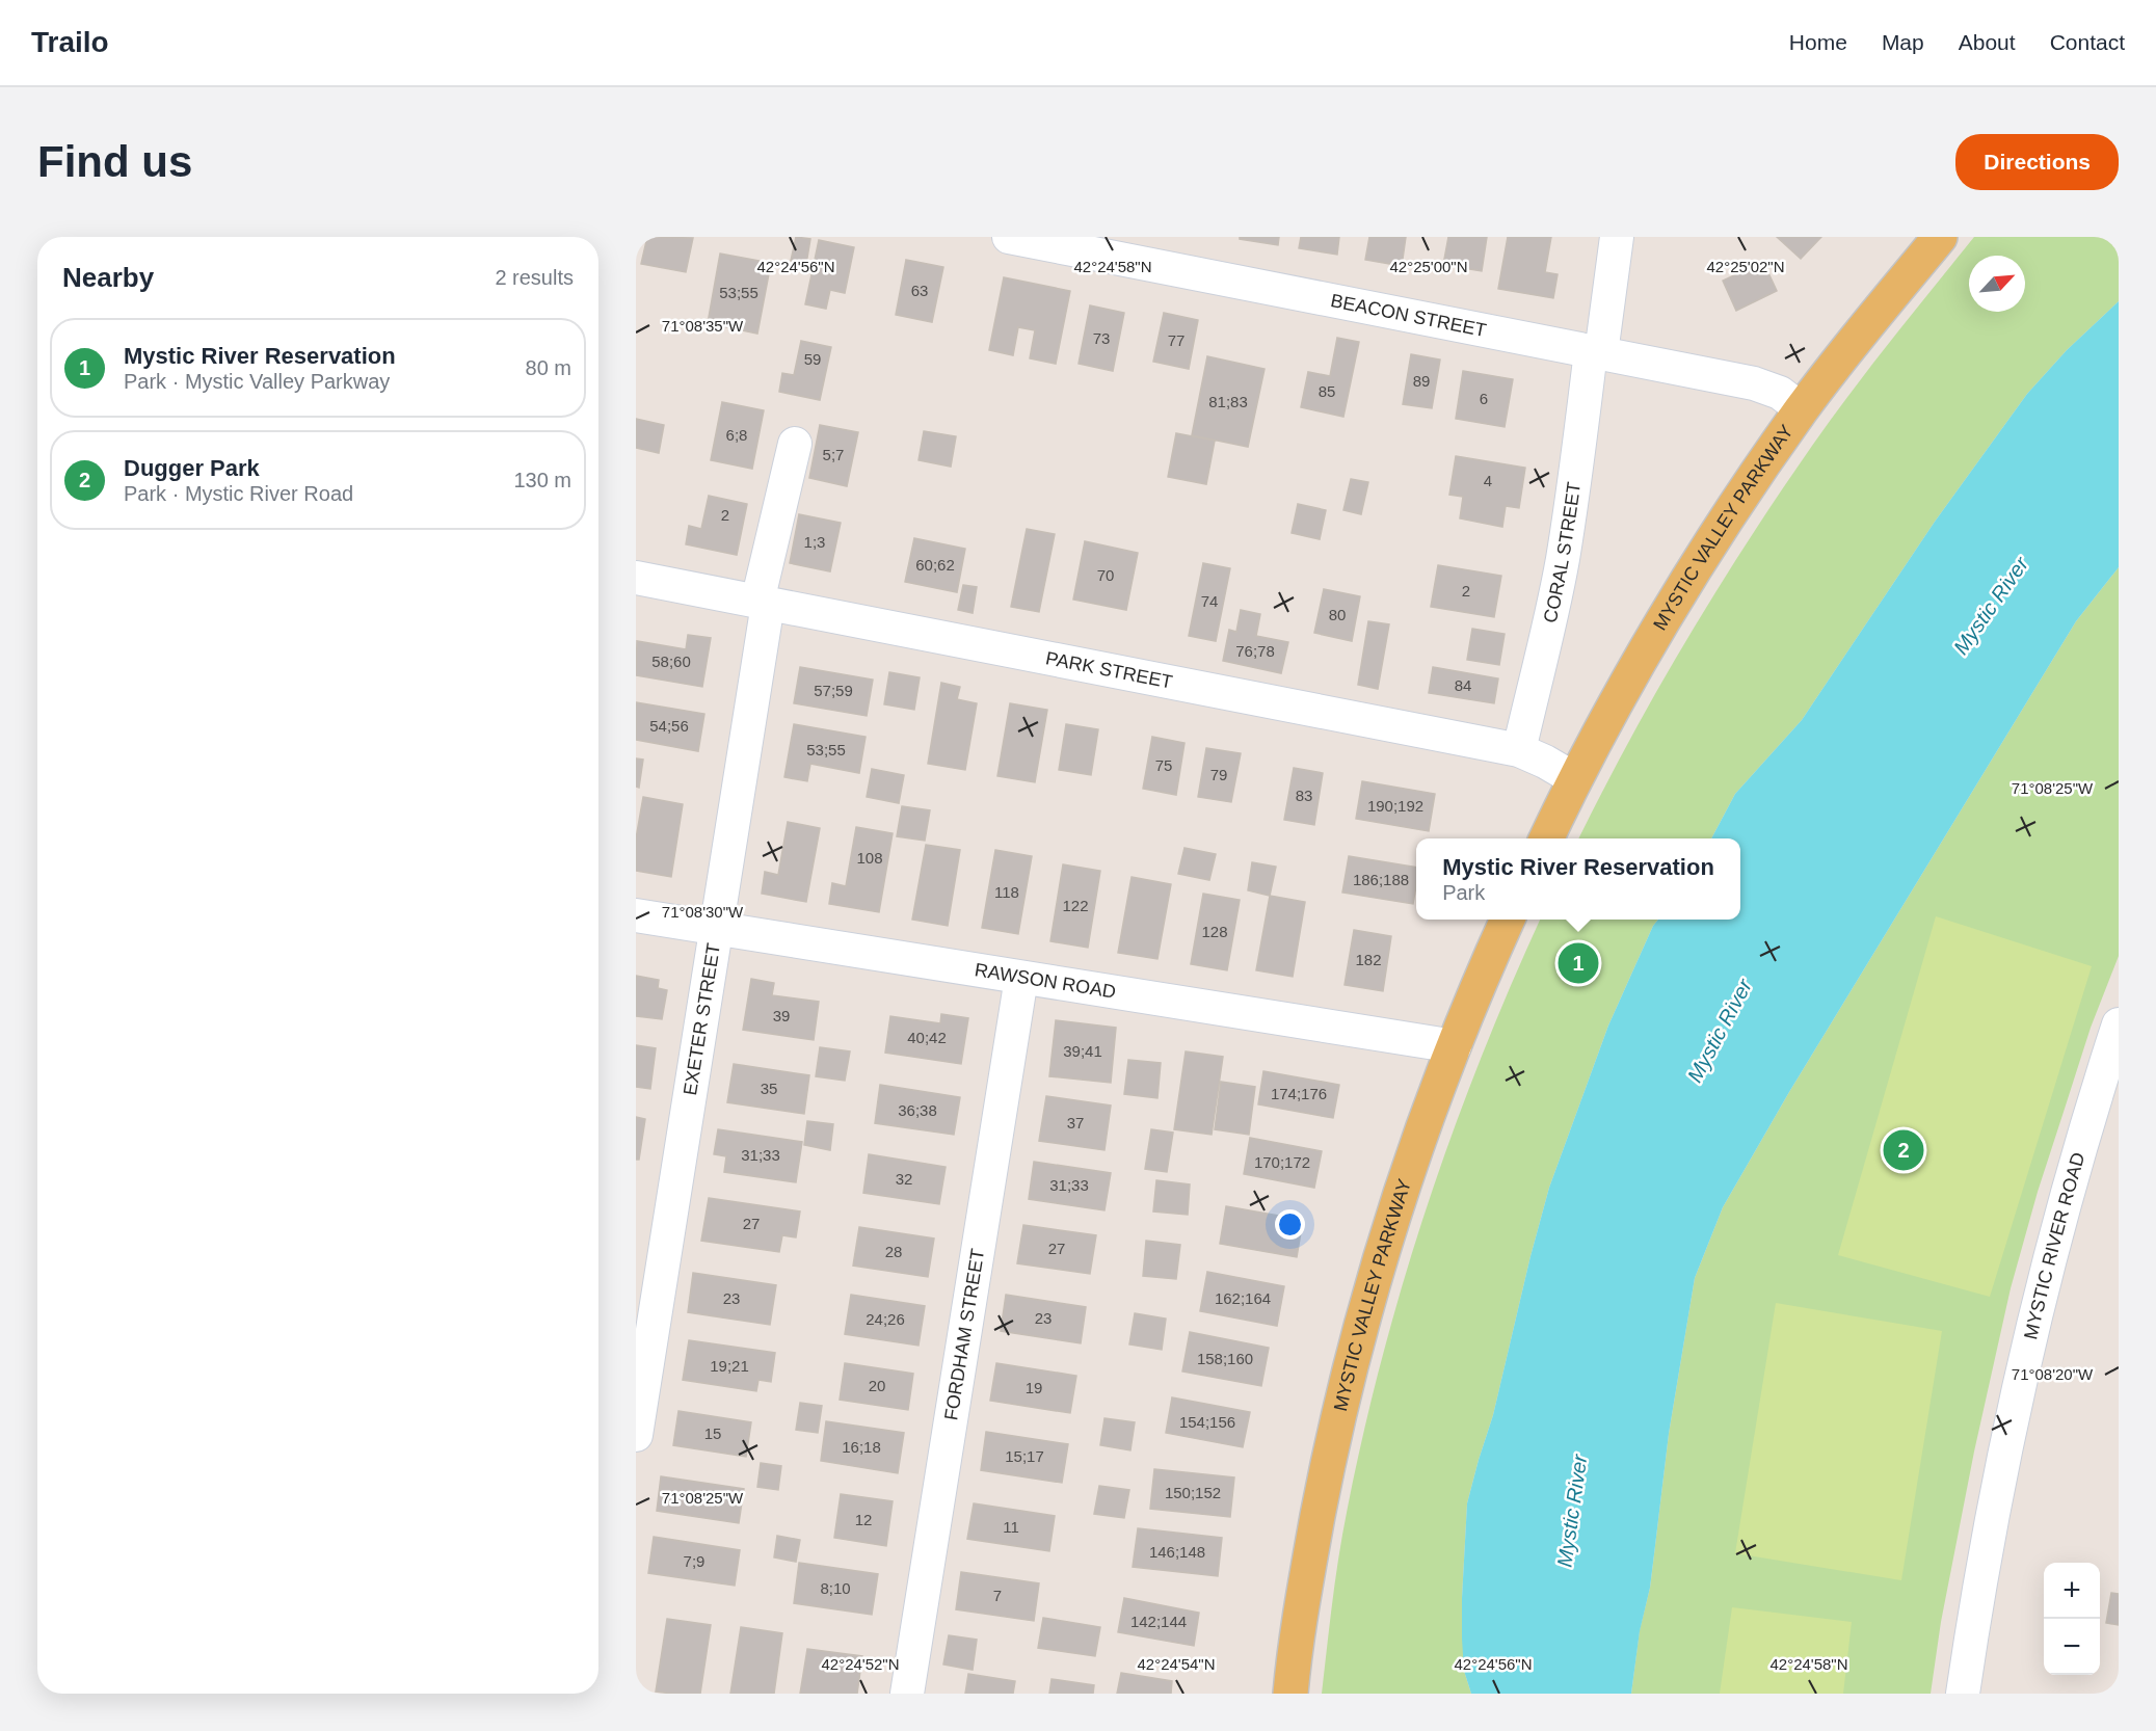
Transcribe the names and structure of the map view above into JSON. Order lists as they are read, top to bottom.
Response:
{
  "streets": {
    "main road": ["MYSTIC VALLEY PARKWAY"],
    "street": [
      "BEACON STREET",
      "CORAL STREET",
      "PARK STREET",
      "RAWSON ROAD",
      "EXETER STREET",
      "MYSTIC RIVER ROAD",
      "FORDHAM STREET"
    ]
  },
  "crossings": [
    ["BEACON STREET", "MYSTIC VALLEY PARKWAY"],
    ["BEACON STREET", "CORAL STREET"],
    ["MYSTIC VALLEY PARKWAY", "PARK STREET"],
    ["MYSTIC VALLEY PARKWAY", "RAWSON ROAD"],
    ["CORAL STREET", "PARK STREET"],
    ["PARK STREET", "EXETER STREET"],
    ["RAWSON ROAD", "EXETER STREET"],
    ["RAWSON ROAD", "FORDHAM STREET"]
  ],
  "water": ["Mystic River"],
  "house_numbers": [
    "63",
    "53;55",
    "73",
    "77",
    "59",
    "89",
    "85",
    "6",
    "81;83",
    "6;8",
    "5;7",
    "4",
    "2",
    "1;3",
    "60;62",
    "70",
    "2",
    "74",
    "80",
    "76;78",
    "58;60",
    "84",
    "57;59",
    "54;56",
    "53;55",
    "75",
    "79",
    "83",
    "190;192",
    "108",
    "186;188",
    "118",
    "122",
    "128",
    "182",
    "39",
    "40;42",
    "39;41",
    "35",
    "174;176",
    "36;38",
    "37",
    "31;33",
    "170;172",
    "32",
    "31;33",
    "27",
    "27",
    "28",
    "23",
    "162;164",
    "23",
    "24;26",
    "158;160",
    "19;21",
    "20",
    "19",
    "154;156",
    "15",
    "16;18",
    "15;17",
    "150;152",
    "12",
    "11",
    "146;148",
    "7;9",
    "8;10",
    "7",
    "142;144"
  ],
  "north": "top right",
  "page": {
    "header": "Trailo",
    "nav": [
      "Home",
      "Map",
      "About",
      "Contact"
    ],
    "buttons": "Directions",
    "title": "Find us",
    "heading": ["Nearby", "2 results"],
    "list": [
      {
        "mark": "1",
        "name": "Mystic River Reservation",
        "note": "Park · Mystic Valley Parkway",
        "value": "80 m"
      },
      {
        "mark": "2",
        "name": "Dugger Park",
        "note": "Park · Mystic River Road",
        "value": "130 m"
      }
    ],
    "popup": ["Mystic River Reservation", "Park"],
    "pins": ["1", "2"],
    "map_buttons": ["+", "−"]
  },
  "coordinates": [
    "42°25'00\"N",
    "42°25'02\"N",
    "42°24'56\"N",
    "42°24'58\"N",
    "71°08'35\"W",
    "71°08'25\"W",
    "71°08'30\"W",
    "71°08'20\"W",
    "42°24'52\"N",
    "42°24'54\"N"
  ]
}
